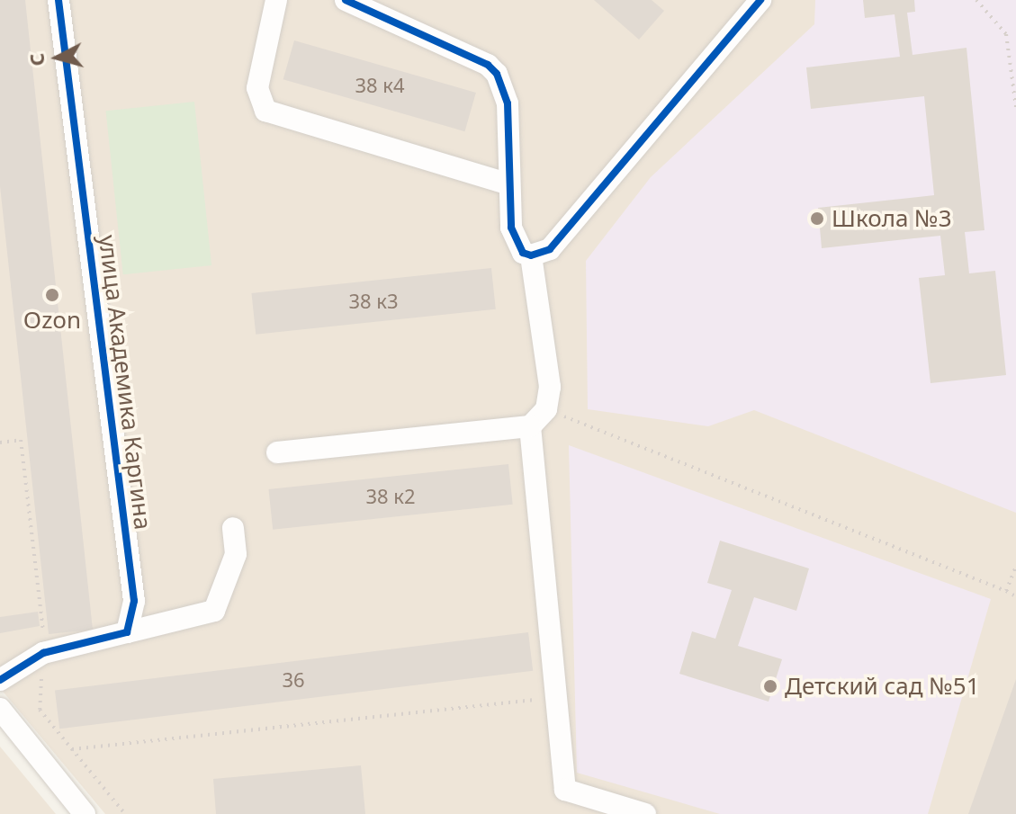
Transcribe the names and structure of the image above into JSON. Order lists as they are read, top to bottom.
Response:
{
  "streets": {
    "street": ["улица Академика Каргина"]
  },
  "places": ["Школа №3", "Ozon", "Детский сад №51"],
  "house_numbers": [
    "38 к4",
    "38 к3",
    "38 к2",
    "36"
  ],
  "north": "left"
}
